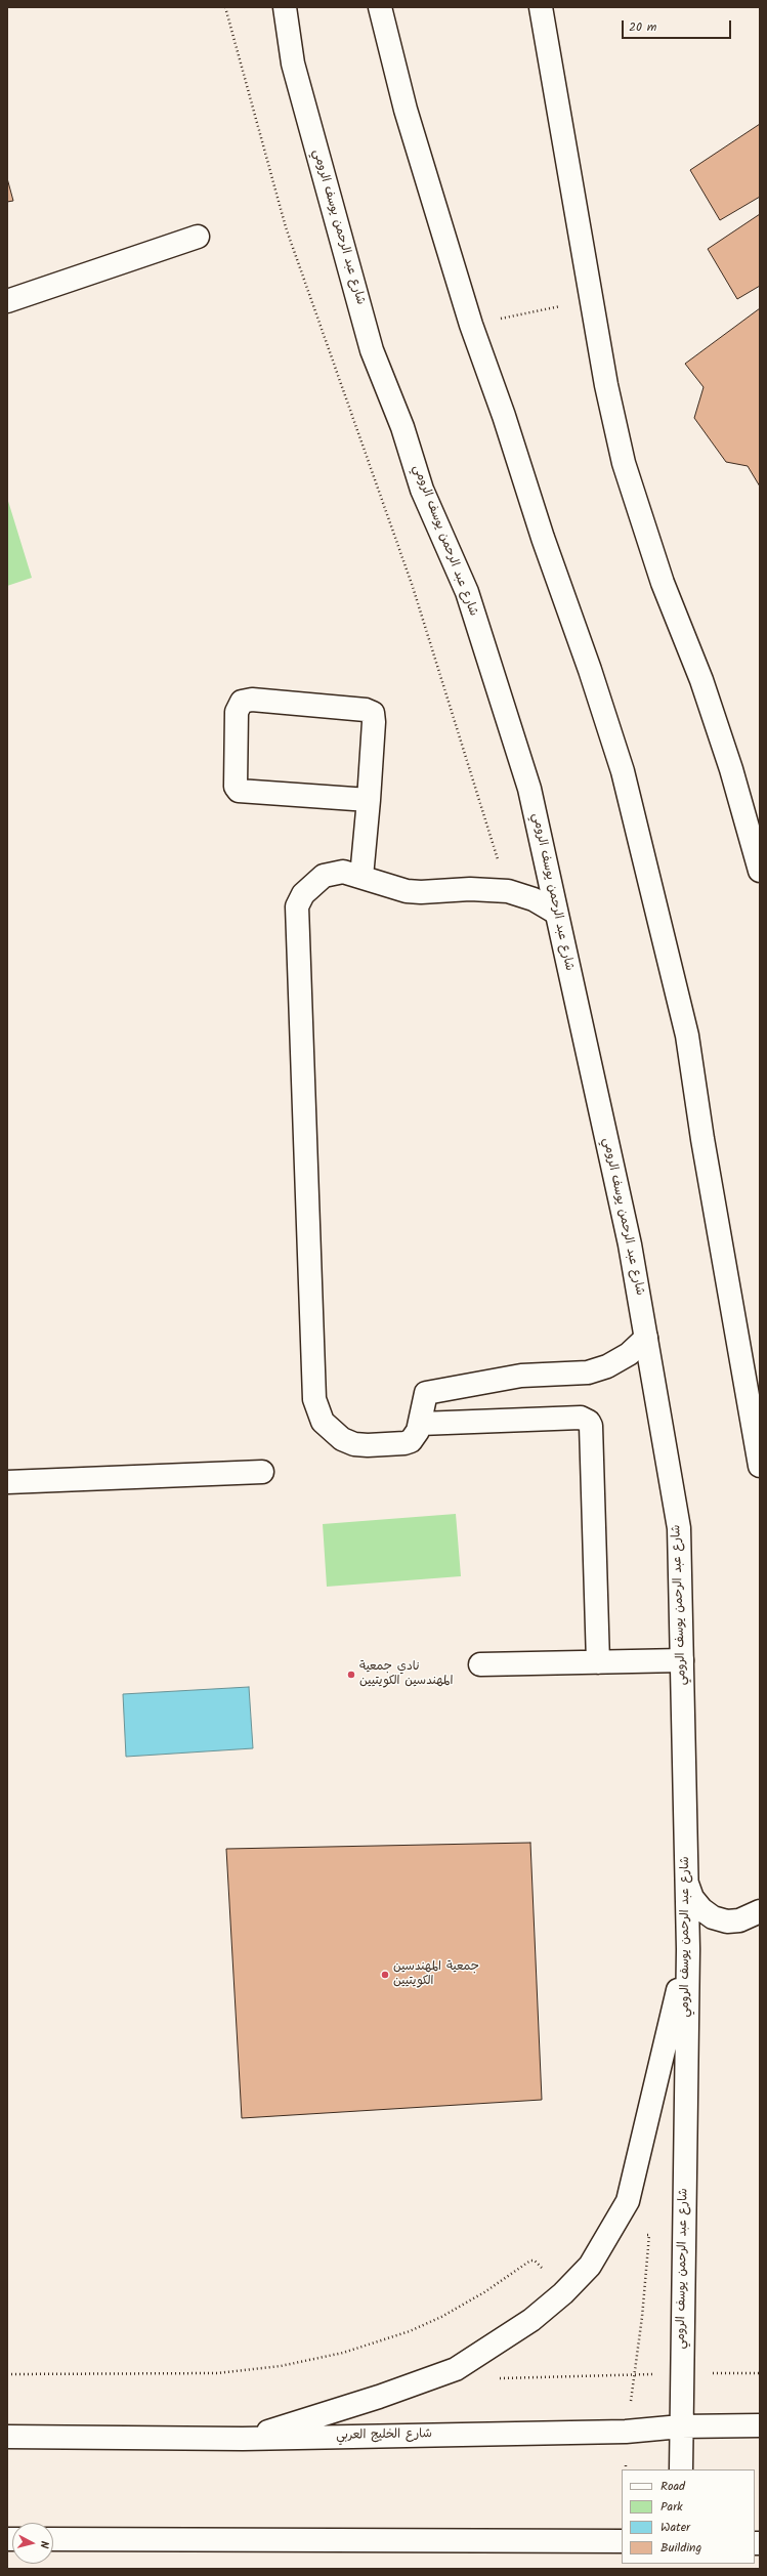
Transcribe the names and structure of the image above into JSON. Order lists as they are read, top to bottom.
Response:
{
  "streets": {
    "main road": ["شارع عبد الرحمن يوسف الرومي", "شارع الخليج العربي"]
  },
  "crossings": [
    ["شارع عبد الرحمن يوسف الرومي", "شارع الخليج العربي"]
  ],
  "places": ["نادي جمعية المهندسين الكويتيين", "جمعية المهندسين الكويتيين"],
  "legend": [
    "Road",
    "Park",
    "Water",
    "Building"
  ],
  "scale_bar": "20 m",
  "north": "right"
}
